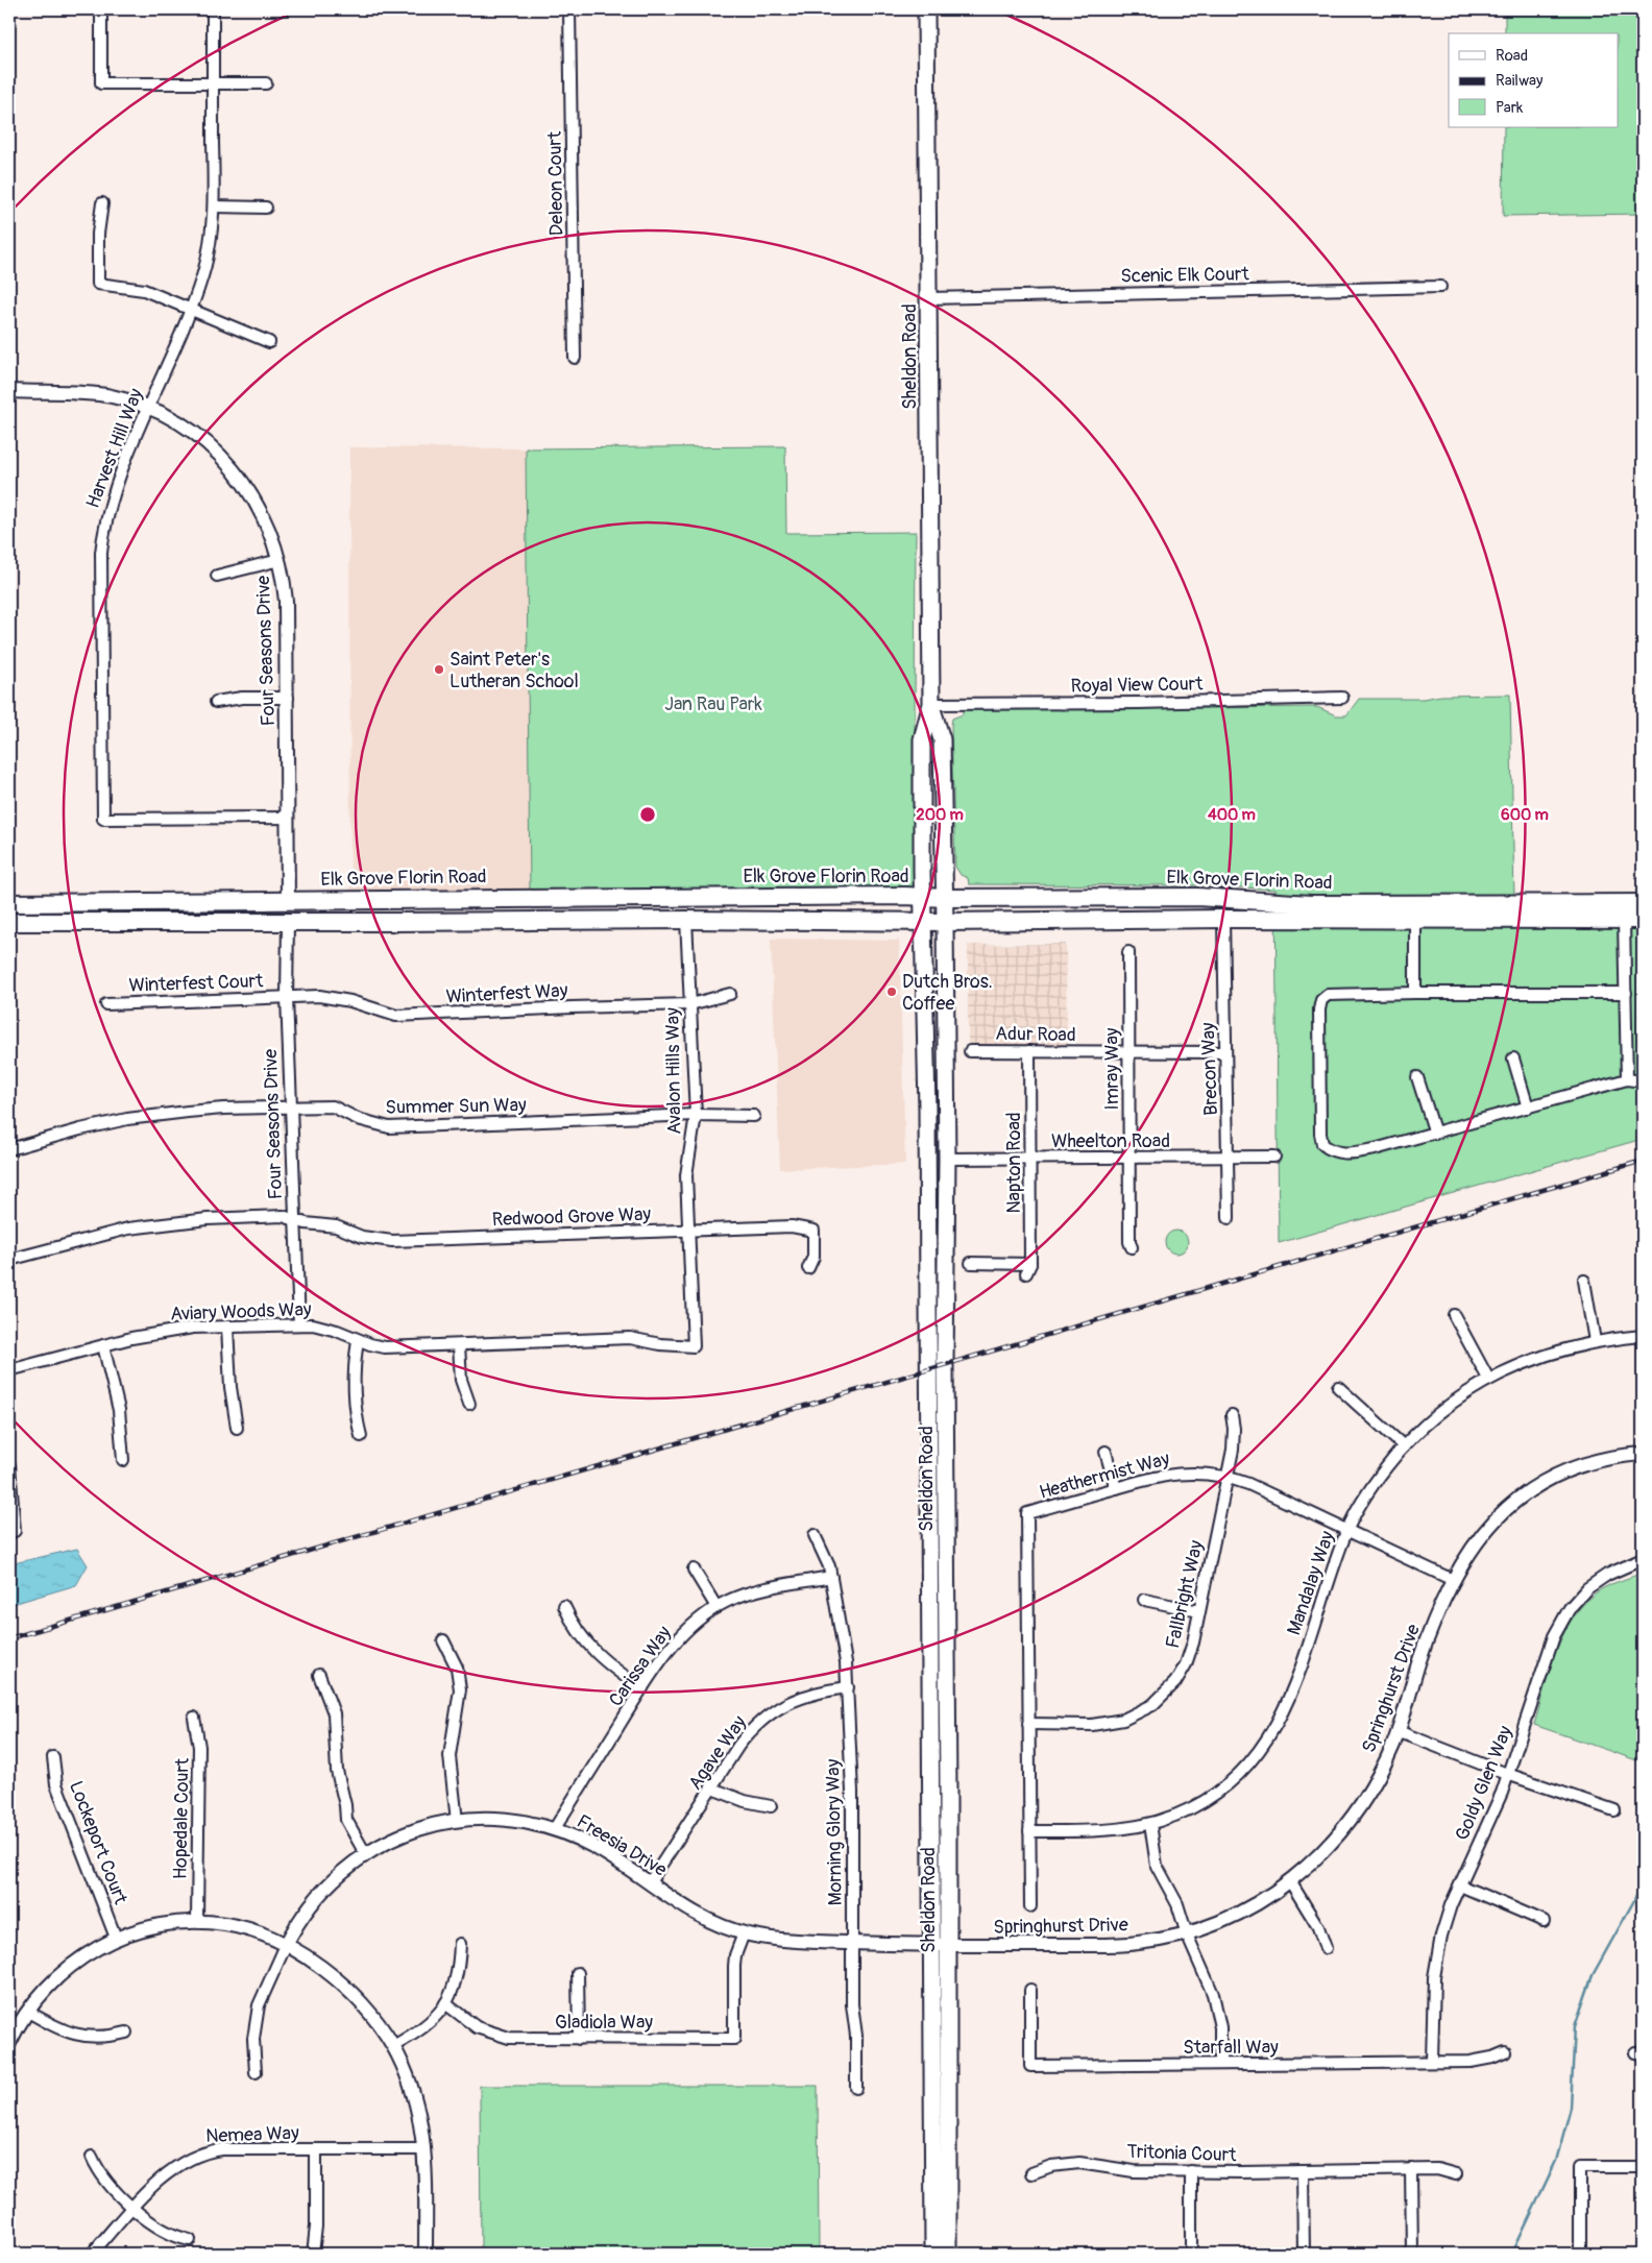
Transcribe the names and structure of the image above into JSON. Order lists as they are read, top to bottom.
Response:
{
  "streets": {
    "main road": ["Sheldon Road", "Elk Grove Florin Road"],
    "street": [
      "Deleon Court",
      "Scenic Elk Court",
      "Harvest Hill Way",
      "Four Seasons Drive",
      "Royal View Court",
      "Winterfest Court",
      "Winterfest Way",
      "Adur Road",
      "Imray Way",
      "Brecon Way",
      "Avalon Hills Way",
      "Summer Sun Way",
      "Wheelton Road",
      "Napton Road",
      "Redwood Grove Way",
      "Aviary Woods Way",
      "Heathermist Way",
      "Mandalay Way",
      "Fallbright Way",
      "Carissa Way",
      "Springhurst Drive",
      "Agave Way",
      "Goldy Glen Way",
      "Hopedale Court",
      "Morning Glory Way",
      "Lockeport Court",
      "Freesia Drive",
      "Gladiola Way",
      "Starfall Way",
      "Nemea Way",
      "Tritonia Court"
    ]
  },
  "crossings": [
    ["Scenic Elk Court", "Sheldon Road"],
    ["Sheldon Road", "Royal View Court"],
    ["Sheldon Road", "Elk Grove Florin Road"],
    ["Sheldon Road", "Wheelton Road"],
    ["Sheldon Road", "Springhurst Drive"],
    ["Sheldon Road", "Freesia Drive"],
    ["Harvest Hill Way", "Four Seasons Drive"],
    ["Four Seasons Drive", "Elk Grove Florin Road"],
    ["Four Seasons Drive", "Winterfest Court"],
    ["Four Seasons Drive", "Winterfest Way"],
    ["Four Seasons Drive", "Summer Sun Way"],
    ["Four Seasons Drive", "Redwood Grove Way"],
    ["Four Seasons Drive", "Aviary Woods Way"],
    ["Elk Grove Florin Road", "Brecon Way"],
    ["Elk Grove Florin Road", "Avalon Hills Way"],
    ["Winterfest Court", "Winterfest Way"],
    ["Winterfest Way", "Avalon Hills Way"],
    ["Adur Road", "Imray Way"],
    ["Adur Road", "Brecon Way"],
    ["Adur Road", "Napton Road"],
    ["Imray Way", "Wheelton Road"],
    ["Brecon Way", "Wheelton Road"],
    ["Avalon Hills Way", "Summer Sun Way"],
    ["Avalon Hills Way", "Redwood Grove Way"],
    ["Avalon Hills Way", "Aviary Woods Way"],
    ["Wheelton Road", "Napton Road"],
    ["Heathermist Way", "Mandalay Way"],
    ["Heathermist Way", "Fallbright Way"],
    ["Heathermist Way", "Springhurst Drive"],
    ["Carissa Way", "Morning Glory Way"],
    ["Carissa Way", "Freesia Drive"],
    ["Springhurst Drive", "Freesia Drive"],
    ["Agave Way", "Morning Glory Way"],
    ["Agave Way", "Freesia Drive"],
    ["Goldy Glen Way", "Starfall Way"],
    ["Morning Glory Way", "Freesia Drive"],
    ["Freesia Drive", "Gladiola Way"]
  ],
  "parks": ["Jan Rau Park"],
  "places": ["Saint Peter's Lutheran School", "Dutch Bros. Coffee"],
  "legend": ["Road", "Railway", "Park"],
  "rings": ["200 m", "400 m", "600 m"]
}
